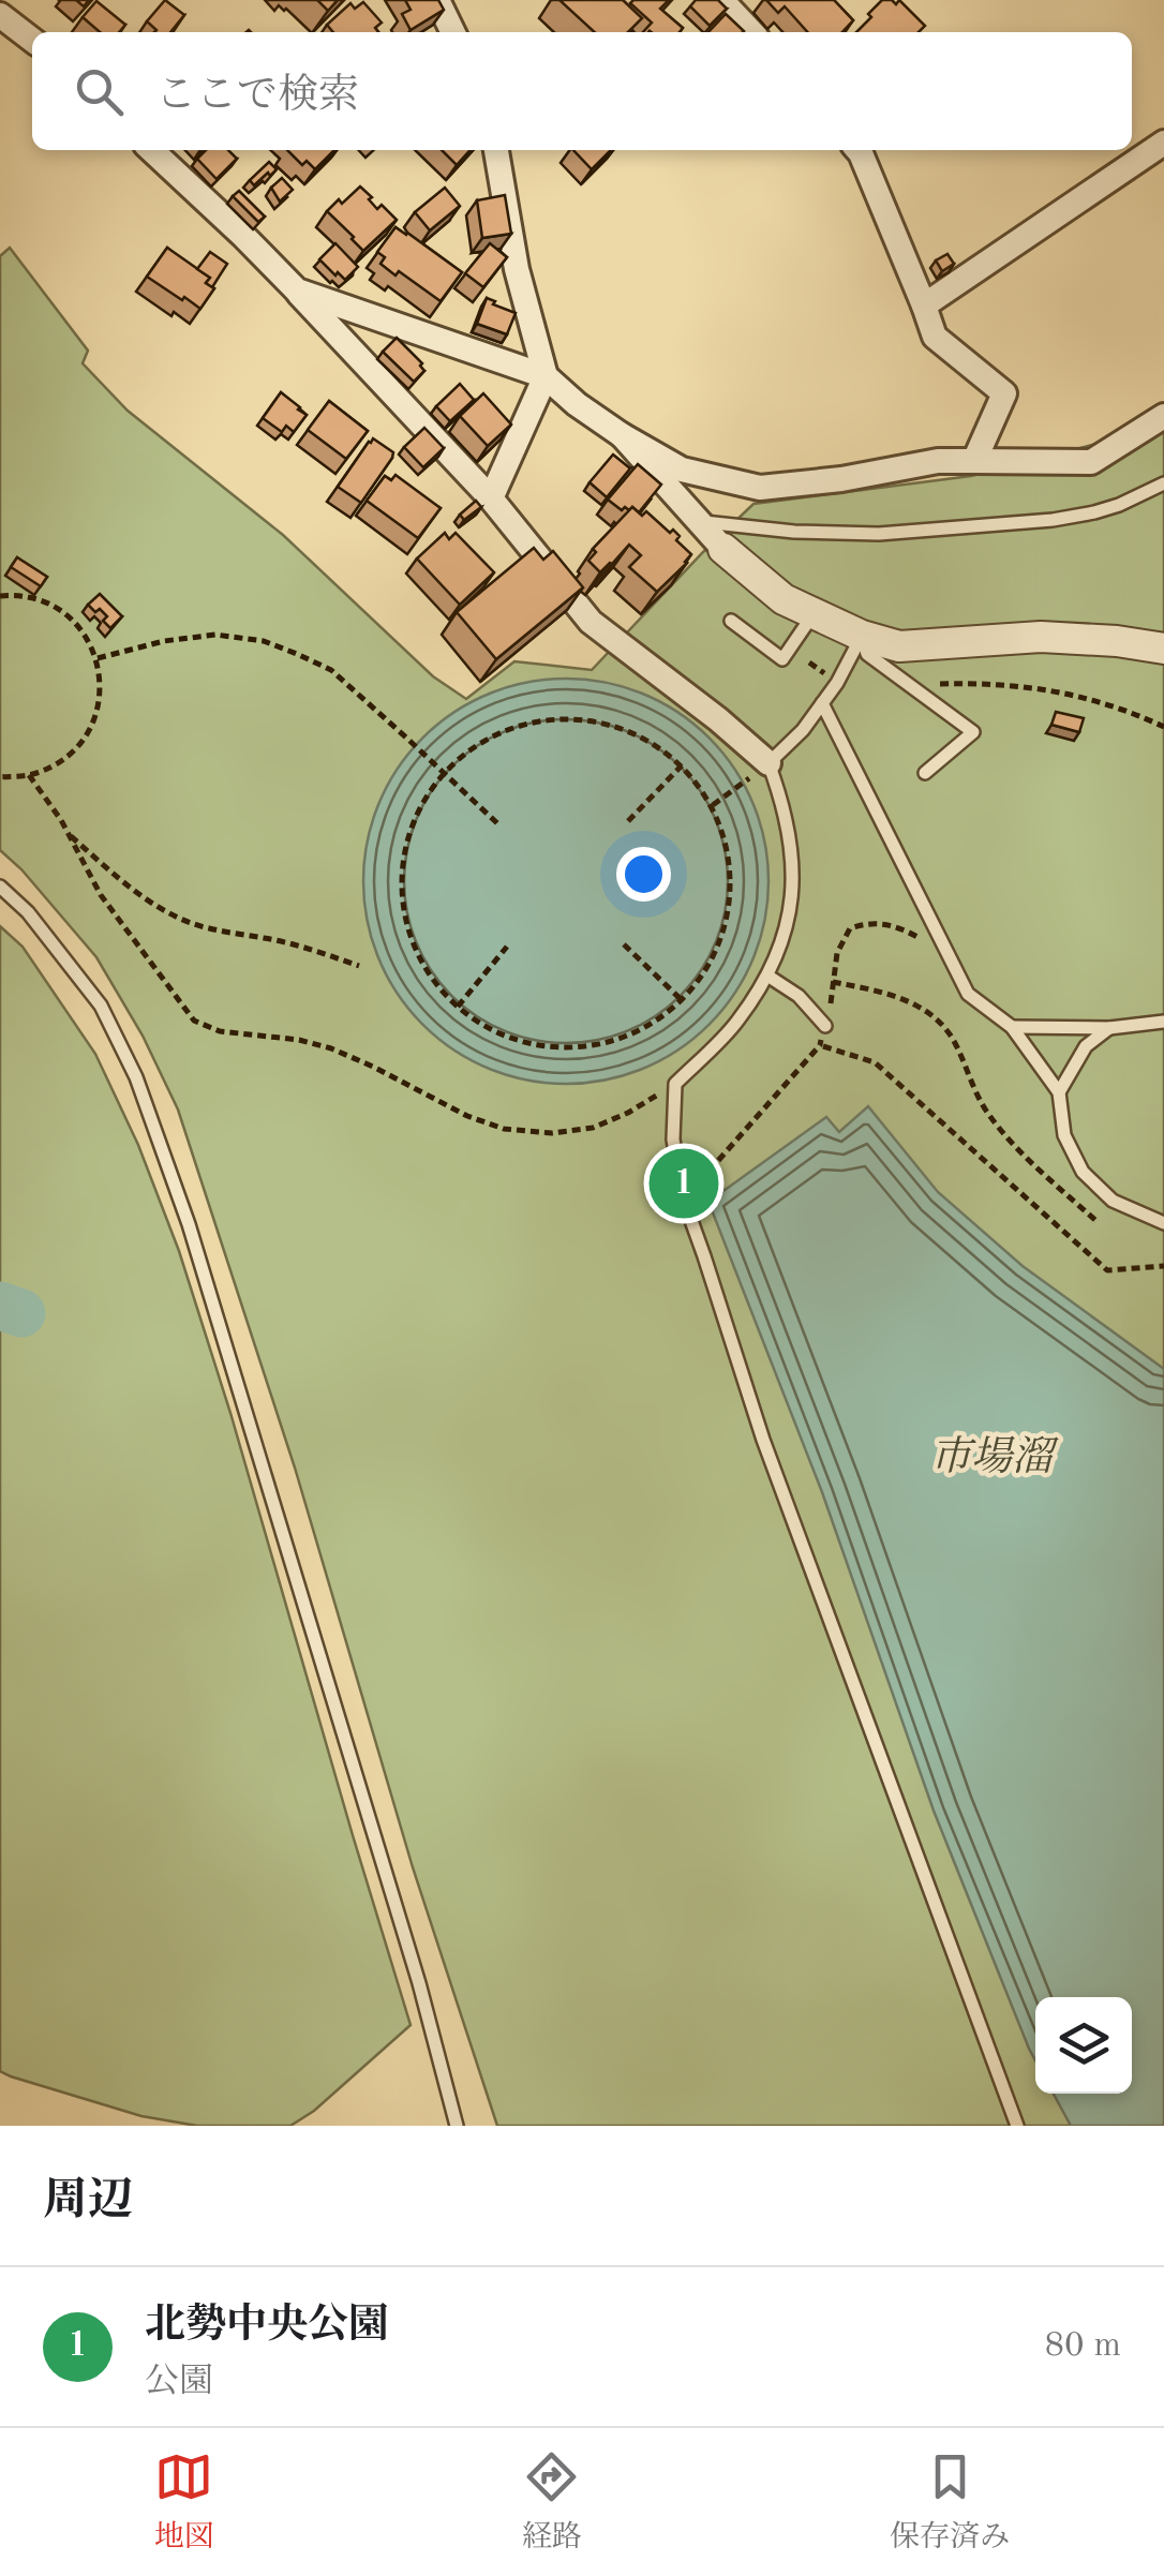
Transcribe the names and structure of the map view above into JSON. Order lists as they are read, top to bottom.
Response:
{
  "water": ["市場溜"],
  "page": {
    "search": "ここで検索",
    "pins": "1",
    "heading": "周辺",
    "list": [
      {
        "mark": "1",
        "name": "北勢中央公園",
        "note": "公園",
        "value": "80 m"
      }
    ],
    "nav": ["地図", "経路", "保存済み"]
  }
}
